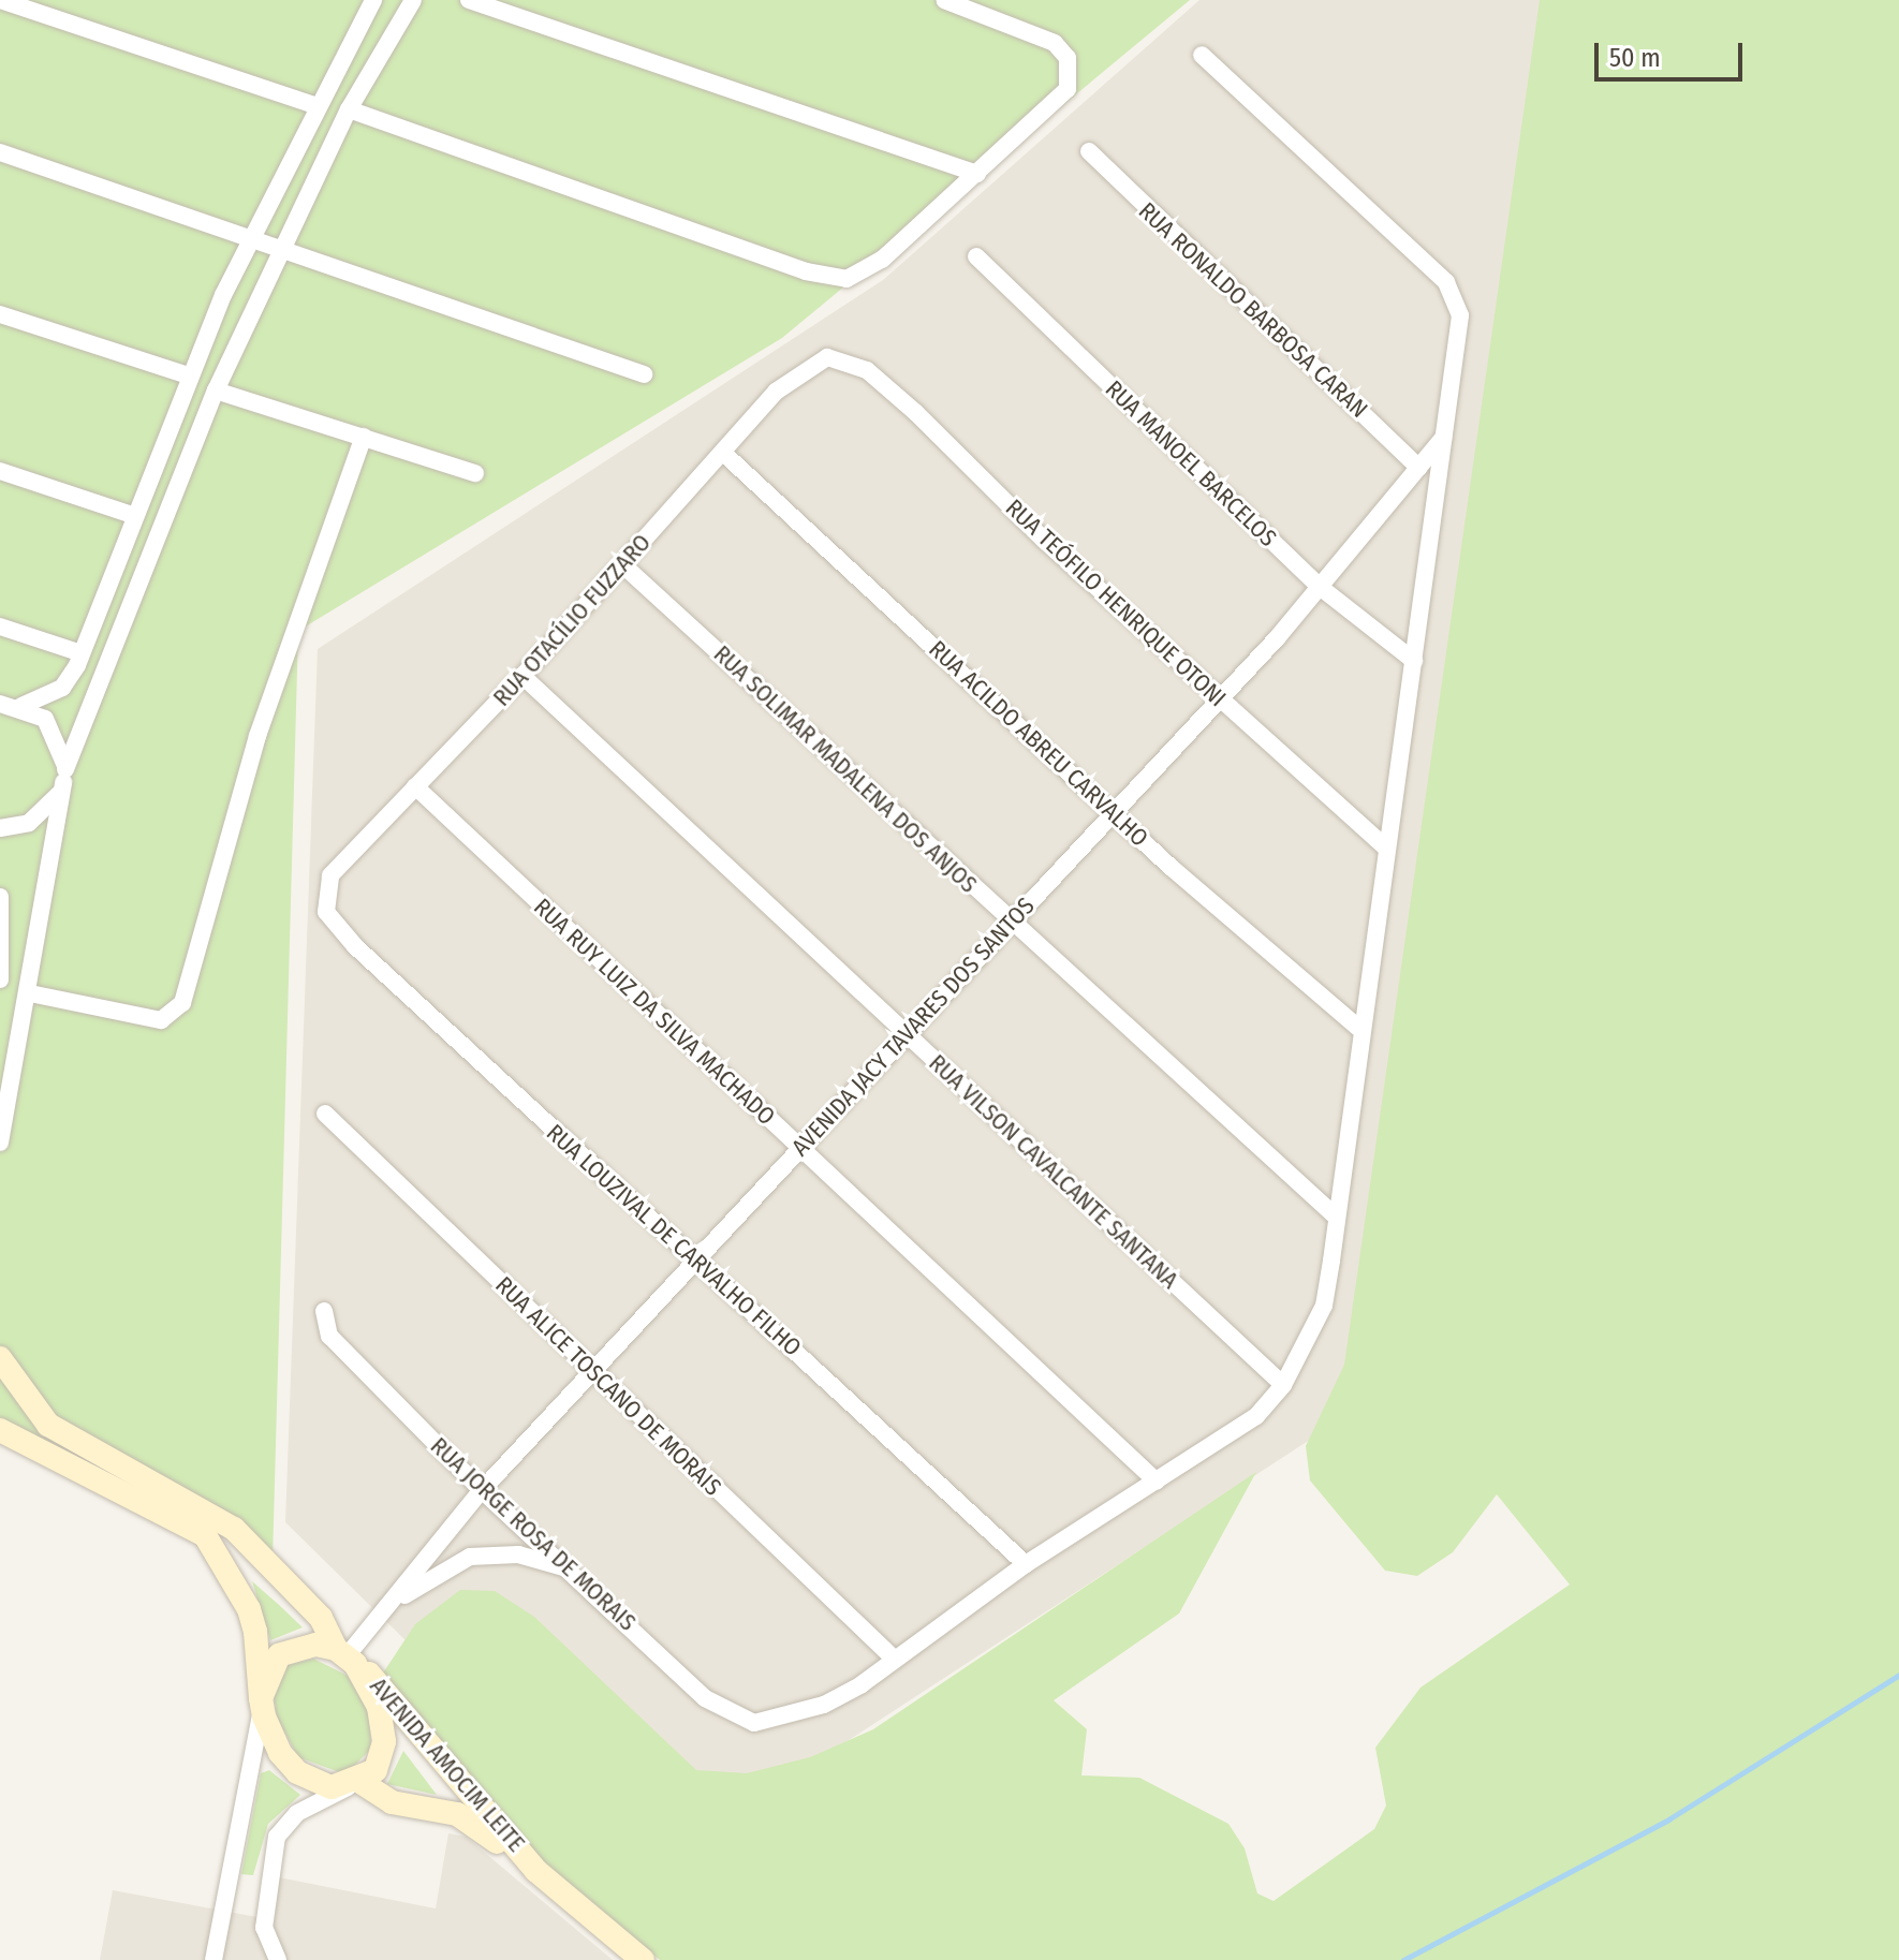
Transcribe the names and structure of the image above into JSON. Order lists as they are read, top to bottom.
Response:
{
  "streets": {
    "street": [
      "RUA RONALDO BARBOSA CARAN",
      "RUA MANOEL BARCELOS",
      "RUA TEÓFILO HENRIQUE OTONI",
      "RUA OTACÍLIO FUZZARO",
      "RUA ACILDO ABREU CARVALHO",
      "RUA SOLIMAR MADALENA DOS ANJOS",
      "RUA RUY LUIZ DA SILVA MACHADO",
      "AVENIDA JACY TAVARES DOS SANTOS",
      "RUA VILSON CAVALCANTE SANTANA",
      "RUA LOUZIVAL DE CARVALHO FILHO",
      "RUA ALICE TOSCANO DE MORAIS",
      "RUA JORGE ROSA DE MORAIS",
      "AVENIDA AMOCIM LEITE"
    ]
  },
  "crossings": [
    ["RUA RONALDO BARBOSA CARAN", "AVENIDA JACY TAVARES DOS SANTOS"],
    ["RUA MANOEL BARCELOS", "AVENIDA JACY TAVARES DOS SANTOS"],
    ["RUA TEÓFILO HENRIQUE OTONI", "RUA OTACÍLIO FUZZARO"],
    ["RUA TEÓFILO HENRIQUE OTONI", "AVENIDA JACY TAVARES DOS SANTOS"],
    ["RUA OTACÍLIO FUZZARO", "RUA ACILDO ABREU CARVALHO"],
    ["RUA OTACÍLIO FUZZARO", "RUA SOLIMAR MADALENA DOS ANJOS"],
    ["RUA OTACÍLIO FUZZARO", "RUA RUY LUIZ DA SILVA MACHADO"],
    ["RUA OTACÍLIO FUZZARO", "RUA VILSON CAVALCANTE SANTANA"],
    ["RUA OTACÍLIO FUZZARO", "RUA LOUZIVAL DE CARVALHO FILHO"],
    ["RUA ACILDO ABREU CARVALHO", "AVENIDA JACY TAVARES DOS SANTOS"],
    ["RUA SOLIMAR MADALENA DOS ANJOS", "AVENIDA JACY TAVARES DOS SANTOS"],
    ["RUA RUY LUIZ DA SILVA MACHADO", "AVENIDA JACY TAVARES DOS SANTOS"],
    ["AVENIDA JACY TAVARES DOS SANTOS", "RUA VILSON CAVALCANTE SANTANA"],
    ["AVENIDA JACY TAVARES DOS SANTOS", "RUA LOUZIVAL DE CARVALHO FILHO"],
    ["AVENIDA JACY TAVARES DOS SANTOS", "RUA ALICE TOSCANO DE MORAIS"],
    ["AVENIDA JACY TAVARES DOS SANTOS", "RUA JORGE ROSA DE MORAIS"],
    ["AVENIDA JACY TAVARES DOS SANTOS", "AVENIDA AMOCIM LEITE"],
    ["RUA ALICE TOSCANO DE MORAIS", "RUA JORGE ROSA DE MORAIS"]
  ],
  "scale_bar": "50 m"
}
